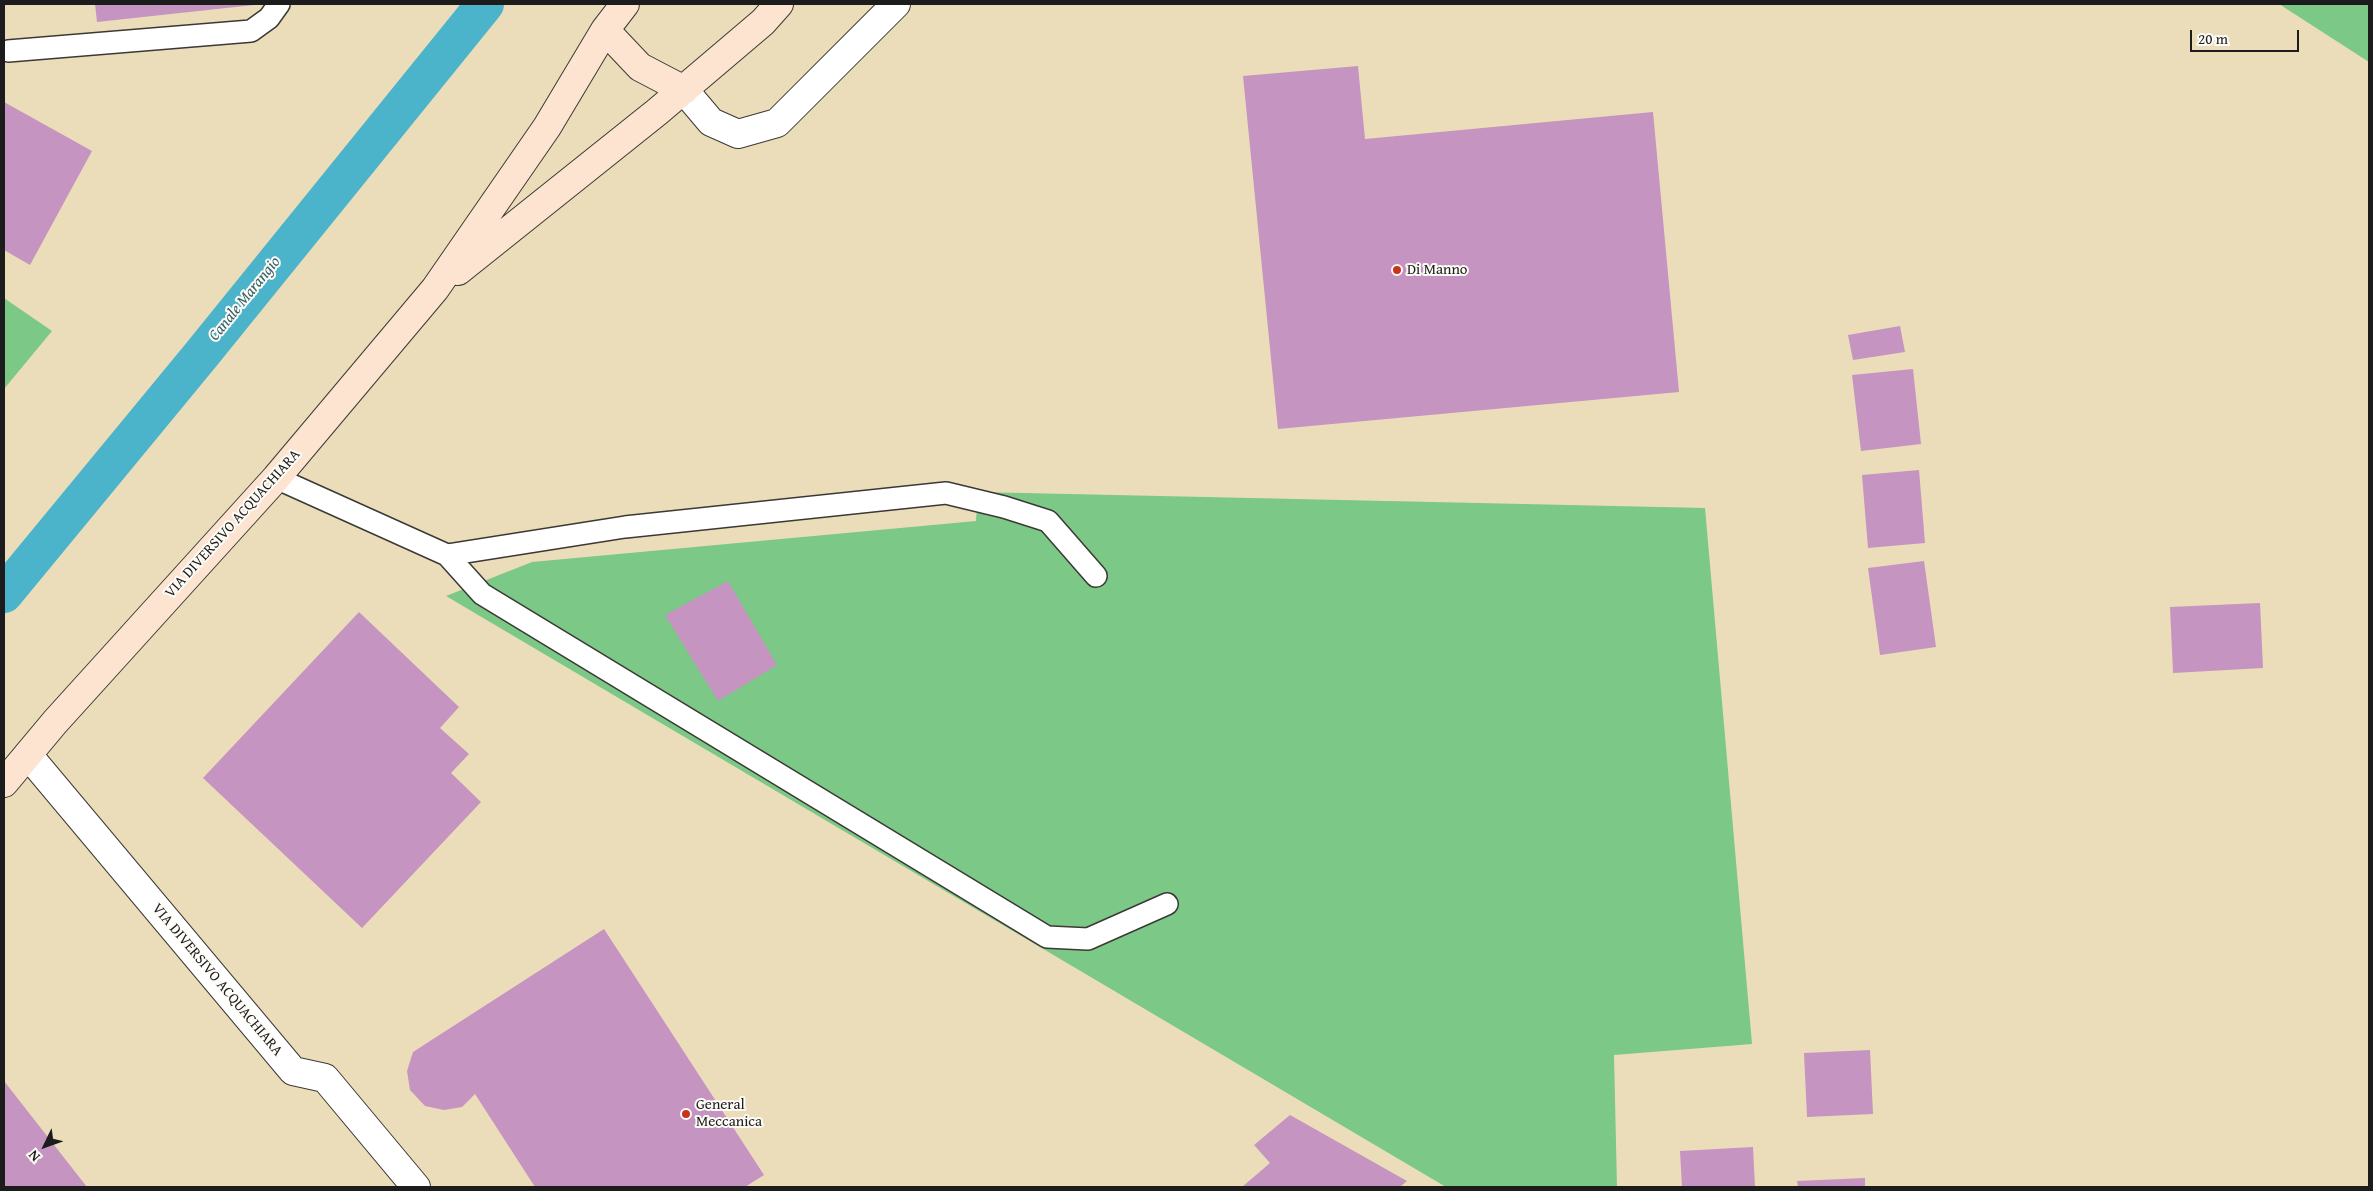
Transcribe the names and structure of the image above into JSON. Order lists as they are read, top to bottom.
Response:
{
  "streets": {
    "main road": ["VIA DIVERSIVO ACQUACHIARA"]
  },
  "water": ["Canale Marangio"],
  "places": ["Di Manno", "General Meccanica"],
  "scale_bar": "20 m",
  "north": "bottom left"
}
